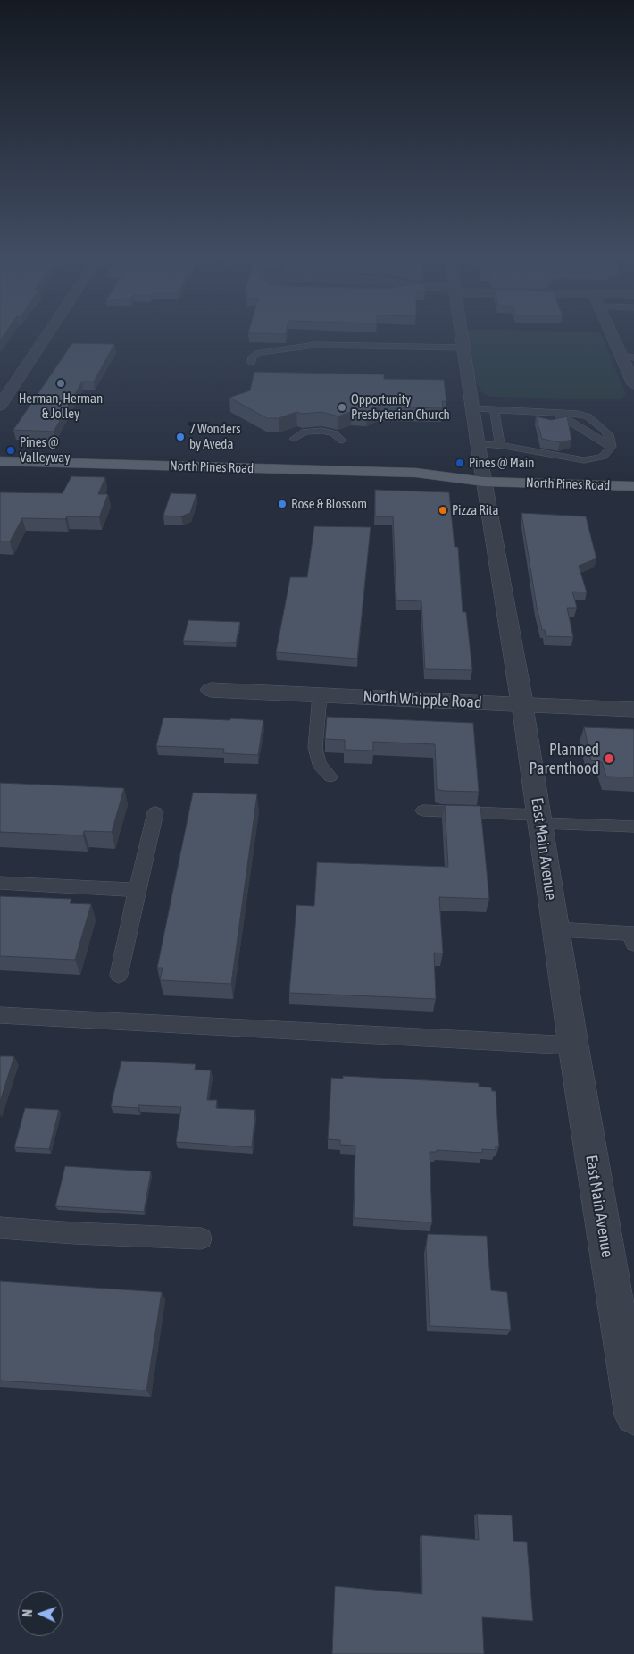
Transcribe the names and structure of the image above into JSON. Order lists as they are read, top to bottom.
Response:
{
  "streets": {
    "main road": ["North Pines Road"],
    "street": ["North Whipple Road", "East Main Avenue"]
  },
  "crossings": [
    ["North Pines Road", "East Main Avenue"],
    ["North Whipple Road", "East Main Avenue"]
  ],
  "places": [
    "Herman, Herman & Jolley",
    "Opportunity Presbyterian Church",
    "7 Wonders by Aveda",
    "Pines @ Valleyway",
    "Pines @ Main",
    "Rose & Blossom",
    "Pizza Rita",
    "Planned Parenthood"
  ],
  "north": "left"
}
